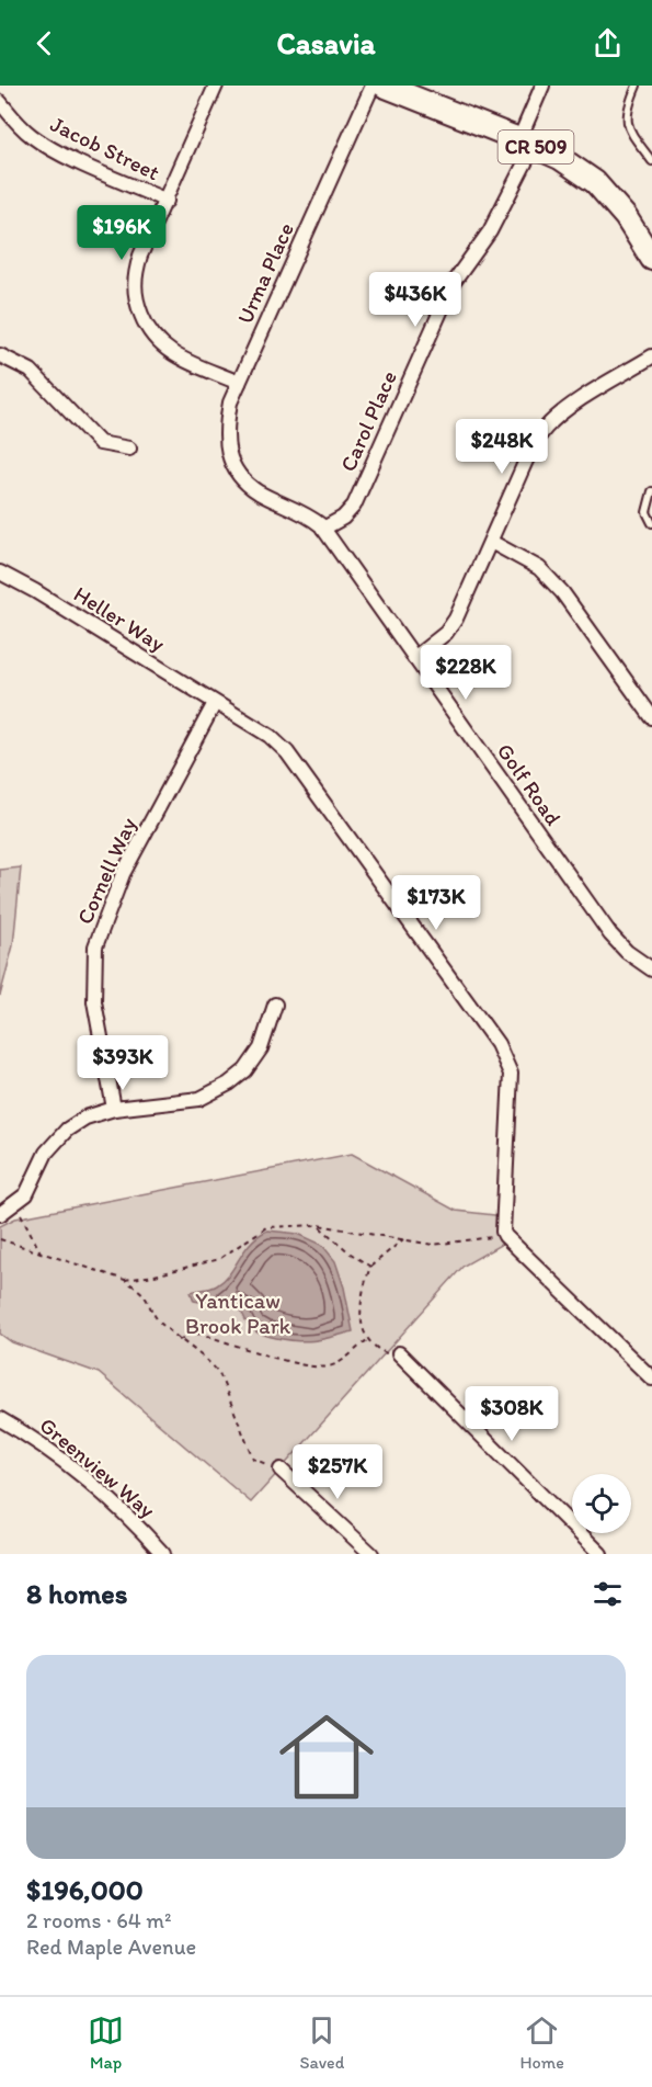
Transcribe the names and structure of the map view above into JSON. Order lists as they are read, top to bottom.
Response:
{
  "streets": {
    "main road": ["CR 509"],
    "street": [
      "Jacob Street",
      "Urma Place",
      "Carol Place",
      "Heller Way",
      "Golf Road",
      "Cornell Way",
      "Greenview Way"
    ]
  },
  "crossings": [
    ["CR 509", "Carol Place"],
    ["Urma Place", "Golf Road"],
    ["Carol Place", "Golf Road"],
    ["Heller Way", "Cornell Way"]
  ],
  "parks": ["Yanticaw Brook Park"],
  "page": {
    "header": "Casavia",
    "price": [
      "$196K",
      "$436K",
      "$248K",
      "$228K",
      "$173K",
      "$393K",
      "$308K",
      "$257K"
    ],
    "heading": "8 homes",
    "list": [
      {
        "name": "$196,000",
        "note": "2 rooms · 64 m² · Red Maple Avenue"
      }
    ],
    "tabs": ["Map", "Saved", "Home"]
  }
}
